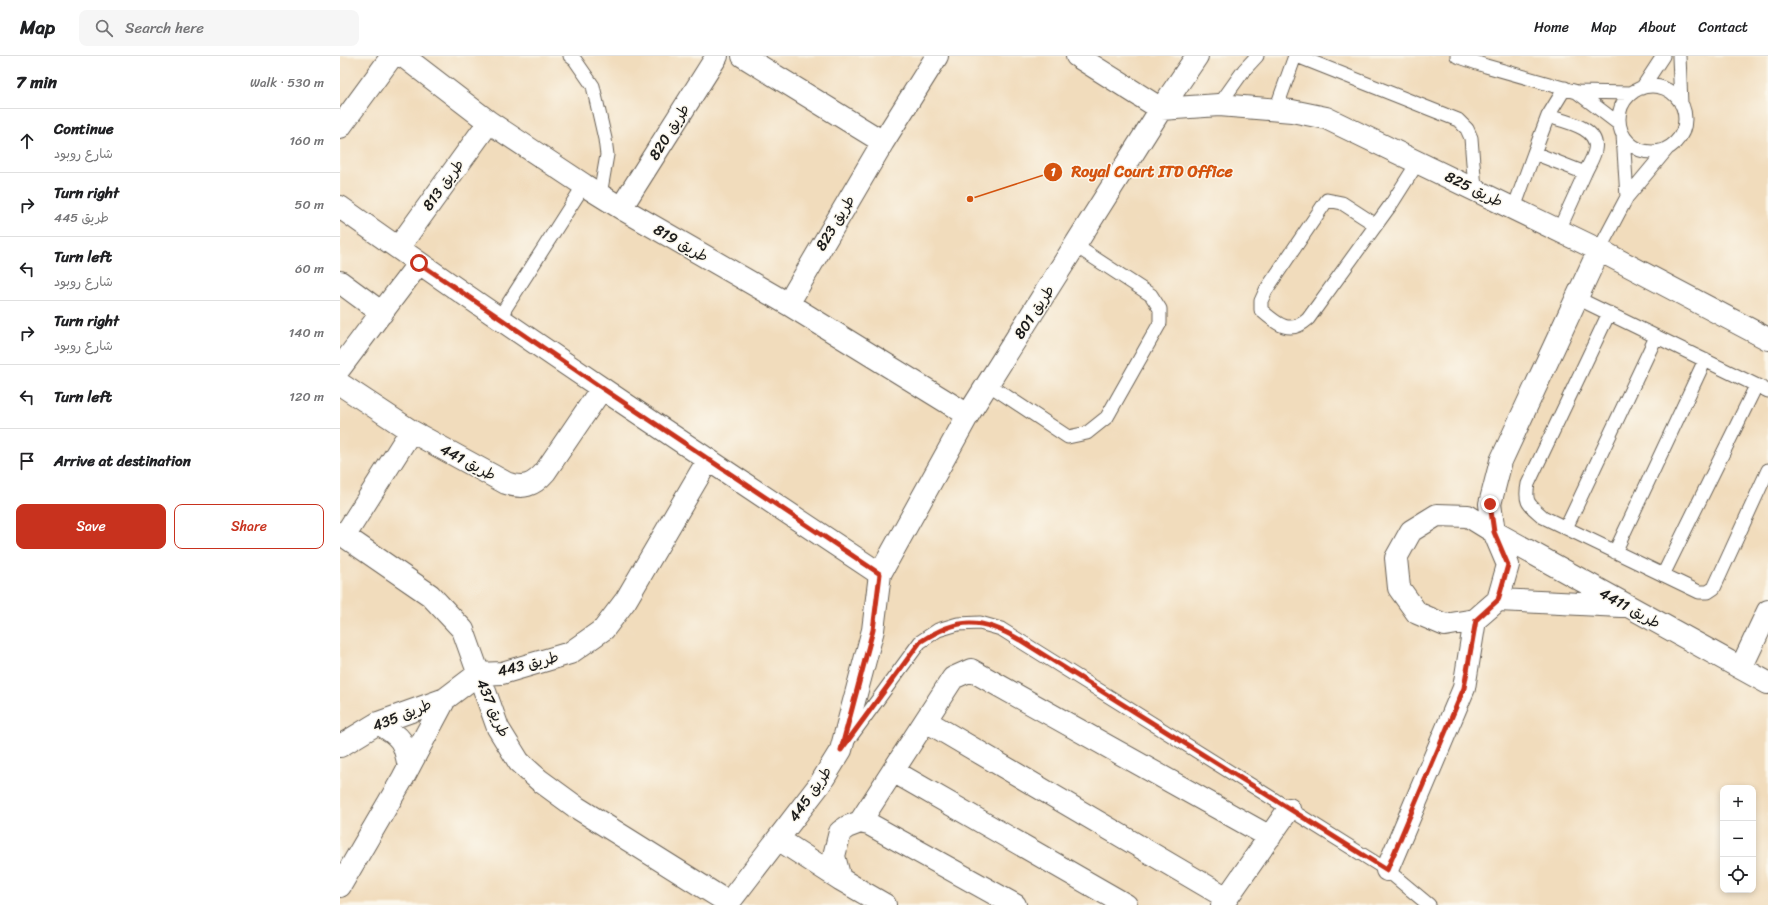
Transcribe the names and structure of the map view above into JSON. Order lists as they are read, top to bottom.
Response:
{
  "streets": {
    "street": [
      "طريق 820",
      "طريق 813",
      "طريق 825",
      "طريق 823",
      "طريق 819",
      "طريق 801",
      "طريق 441",
      "طريق 4411",
      "طريق 443",
      "طريق 437",
      "طريق 435",
      "طريق 445"
    ]
  },
  "crossings": [
    ["طريق 820", "طريق 819"],
    ["طريق 813", "طريق 819"],
    ["طريق 825", "طريق 801"],
    ["طريق 823", "طريق 819"],
    ["طريق 819", "طريق 801"],
    ["طريق 801", "طريق 445"],
    ["طريق 443", "طريق 437"],
    ["طريق 443", "طريق 435"],
    ["طريق 437", "طريق 445"]
  ],
  "places": ["Royal Court ITD Office"],
  "page": {
    "header": "Map",
    "search": "Search here",
    "nav": [
      "Home",
      "Map",
      "About",
      "Contact"
    ],
    "heading": ["7 min", "Walk · 530 m"],
    "list": [
      ["Continue", "شارع روبود", "160 m"],
      ["Turn right", "طريق 445", "50 m"],
      ["Turn left", "شارع روبود", "60 m"],
      ["Turn right", "شارع روبود", "140 m"],
      ["Turn left", "120 m"],
      "Arrive at destination"
    ],
    "buttons": ["Save", "Share"],
    "map_buttons": ["+", "−"]
  }
}
